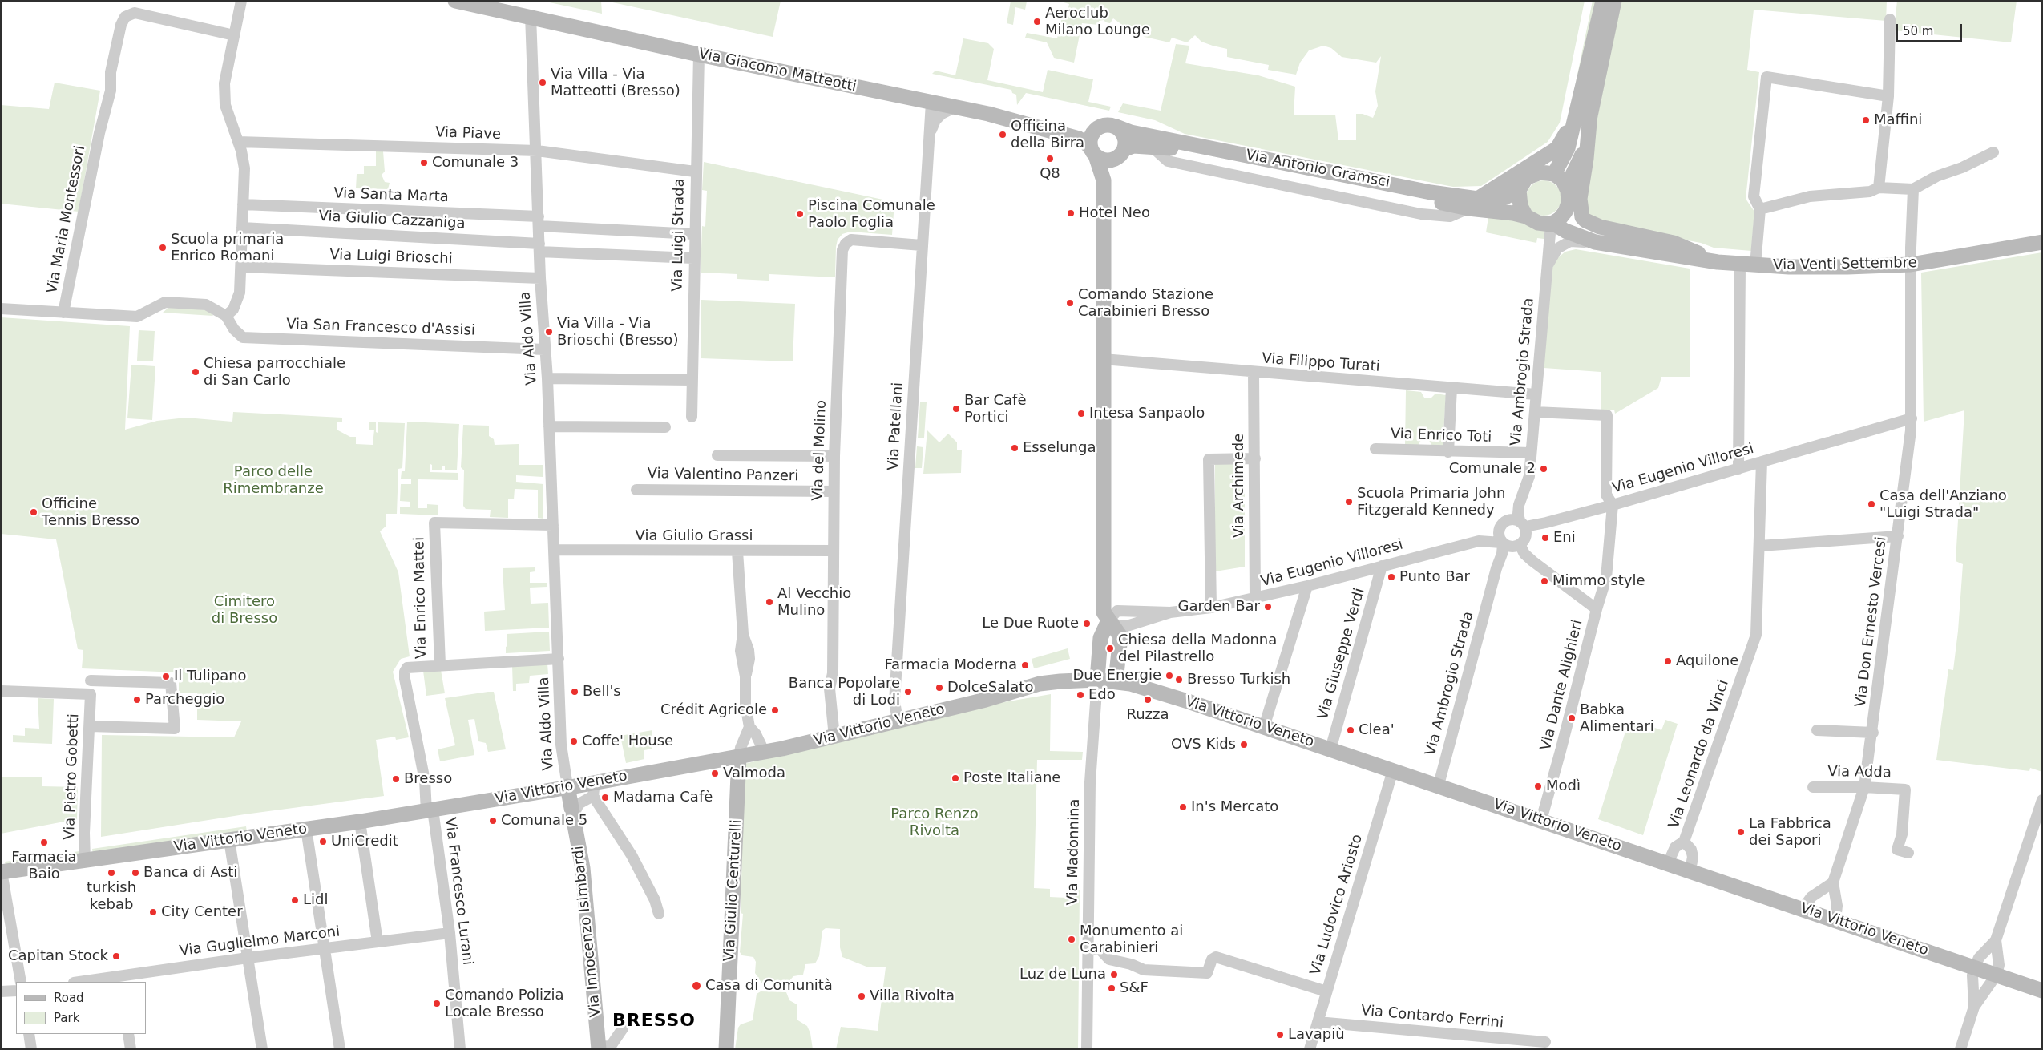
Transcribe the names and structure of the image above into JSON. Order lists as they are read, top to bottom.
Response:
{
  "streets": {
    "street": [
      "Via Giacomo Matteotti",
      "Via Piave",
      "Via Antonio Gramsci",
      "Via Santa Marta",
      "Via Maria Montessori",
      "Via Giulio Cazzaniga",
      "Via Luigi Strada",
      "Via Luigi Brioschi",
      "Via Venti Settembre",
      "Via San Francesco d'Assisi",
      "Via Aldo Villa",
      "Via Filippo Turati",
      "Via Ambrogio Strada",
      "Via Patellani",
      "Via Enrico Toti",
      "Via del Molino",
      "Via Eugenio Villoresi",
      "Via Valentino Panzeri",
      "Via Archimede",
      "Via Giulio Grassi",
      "Via Enrico Mattei",
      "Via Don Ernesto Vercesi",
      "Via Giuseppe Verdi",
      "Via Dante Alighieri",
      "Via Vittorio Veneto",
      "Via Leonardo da Vinci",
      "Via Adda",
      "Via Pietro Gobetti",
      "Via Madonnina",
      "Via Giulio Centurelli",
      "Via Francesco Lurani",
      "Via Ludovico Ariosto",
      "Via Innocenzo Isimbardi",
      "Via Guglielmo Marconi",
      "Via Contardo Ferrini"
    ]
  },
  "crossings": [
    ["Via Giacomo Matteotti", "Via Antonio Gramsci"],
    ["Via Giacomo Matteotti", "Via Luigi Strada"],
    ["Via Giacomo Matteotti", "Via Aldo Villa"],
    ["Via Giacomo Matteotti", "Via Patellani"],
    ["Via Piave", "Via Luigi Strada"],
    ["Via Piave", "Via Aldo Villa"],
    ["Via Antonio Gramsci", "Via Venti Settembre"],
    ["Via Antonio Gramsci", "Via Ambrogio Strada"],
    ["Via Santa Marta", "Via Luigi Strada"],
    ["Via Santa Marta", "Via Aldo Villa"],
    ["Via Giulio Cazzaniga", "Via Luigi Strada"],
    ["Via Giulio Cazzaniga", "Via Aldo Villa"],
    ["Via Luigi Brioschi", "Via Aldo Villa"],
    ["Via Venti Settembre", "Via Ambrogio Strada"],
    ["Via Venti Settembre", "Via Don Ernesto Vercesi"],
    ["Via San Francesco d'Assisi", "Via Aldo Villa"],
    ["Via Aldo Villa", "Via Giulio Grassi"],
    ["Via Aldo Villa", "Via Enrico Mattei"],
    ["Via Aldo Villa", "Via Vittorio Veneto"],
    ["Via Aldo Villa", "Via Innocenzo Isimbardi"],
    ["Via Filippo Turati", "Via Ambrogio Strada"],
    ["Via Filippo Turati", "Via Archimede"],
    ["Via Ambrogio Strada", "Via Enrico Toti"],
    ["Via Ambrogio Strada", "Via Eugenio Villoresi"],
    ["Via Ambrogio Strada", "Via Dante Alighieri"],
    ["Via Ambrogio Strada", "Via Vittorio Veneto"],
    ["Via Patellani", "Via del Molino"],
    ["Via Patellani", "Via Vittorio Veneto"],
    ["Via del Molino", "Via Valentino Panzeri"],
    ["Via del Molino", "Via Giulio Grassi"],
    ["Via del Molino", "Via Vittorio Veneto"],
    ["Via Eugenio Villoresi", "Via Archimede"],
    ["Via Eugenio Villoresi", "Via Don Ernesto Vercesi"],
    ["Via Eugenio Villoresi", "Via Giuseppe Verdi"],
    ["Via Eugenio Villoresi", "Via Dante Alighieri"],
    ["Via Eugenio Villoresi", "Via Leonardo da Vinci"],
    ["Via Enrico Mattei", "Via Vittorio Veneto"],
    ["Via Enrico Mattei", "Via Francesco Lurani"],
    ["Via Don Ernesto Vercesi", "Via Adda"],
    ["Via Giuseppe Verdi", "Via Vittorio Veneto"],
    ["Via Dante Alighieri", "Via Vittorio Veneto"],
    ["Via Vittorio Veneto", "Via Pietro Gobetti"],
    ["Via Vittorio Veneto", "Via Madonnina"],
    ["Via Vittorio Veneto", "Via Giulio Centurelli"],
    ["Via Vittorio Veneto", "Via Francesco Lurani"],
    ["Via Vittorio Veneto", "Via Ludovico Ariosto"],
    ["Via Vittorio Veneto", "Via Innocenzo Isimbardi"],
    ["Via Francesco Lurani", "Via Guglielmo Marconi"],
    ["Via Ludovico Ariosto", "Via Contardo Ferrini"]
  ],
  "districts": ["BRESSO"],
  "parks": ["Parco delle Rimembranze", "Cimitero di Bresso", "Parco Renzo Rivolta"],
  "places": [
    "Aeroclub Milano Lounge",
    "Via Villa - Via Matteotti (Bresso)",
    "Maffini",
    "Officina della Birra",
    "Q8",
    "Comunale 3",
    "Hotel Neo",
    "Piscina Comunale Paolo Foglia",
    "Scuola primaria Enrico Romani",
    "Comando Stazione Carabinieri Bresso",
    "Via Villa - Via Brioschi (Bresso)",
    "Chiesa parrocchiale di San Carlo",
    "Bar Cafè Portici",
    "Intesa Sanpaolo",
    "Esselunga",
    "Comunale 2",
    "Scuola Primaria John Fitzgerald Kennedy",
    "Casa dell'Anziano \"Luigi Strada\"",
    "Officine Tennis Bresso",
    "Eni",
    "Punto Bar",
    "Mimmo style",
    "Al Vecchio Mulino",
    "Garden Bar",
    "Le Due Ruote",
    "Chiesa della Madonna del Pilastrello",
    "Aquilone",
    "Farmacia Moderna",
    "Due Energie",
    "Il Tulipano",
    "Bresso Turkish",
    "DolceSalato",
    "Bell's",
    "Banca Popolare di Lodi",
    "Edo",
    "Parcheggio",
    "Ruzza",
    "Crédit Agricole",
    "Babka Alimentari",
    "Clea'",
    "Coffe' House",
    "OVS Kids",
    "Valmoda",
    "Poste Italiane",
    "Bresso",
    "Modì",
    "Madama Cafè",
    "In's Mercato",
    "Comunale 5",
    "La Fabbrica dei Sapori",
    "UniCredit",
    "Farmacia Baio",
    "turkish kebab",
    "Banca di Asti",
    "Lidl",
    "City Center",
    "Monumento ai Carabinieri",
    "Capitan Stock",
    "Luz de Luna",
    "Casa di Comunità",
    "S&F",
    "Villa Rivolta",
    "Comando Polizia Locale Bresso",
    "Lavapiù"
  ],
  "legend": ["Road", "Park"],
  "scale_bar": "50 m"
}
